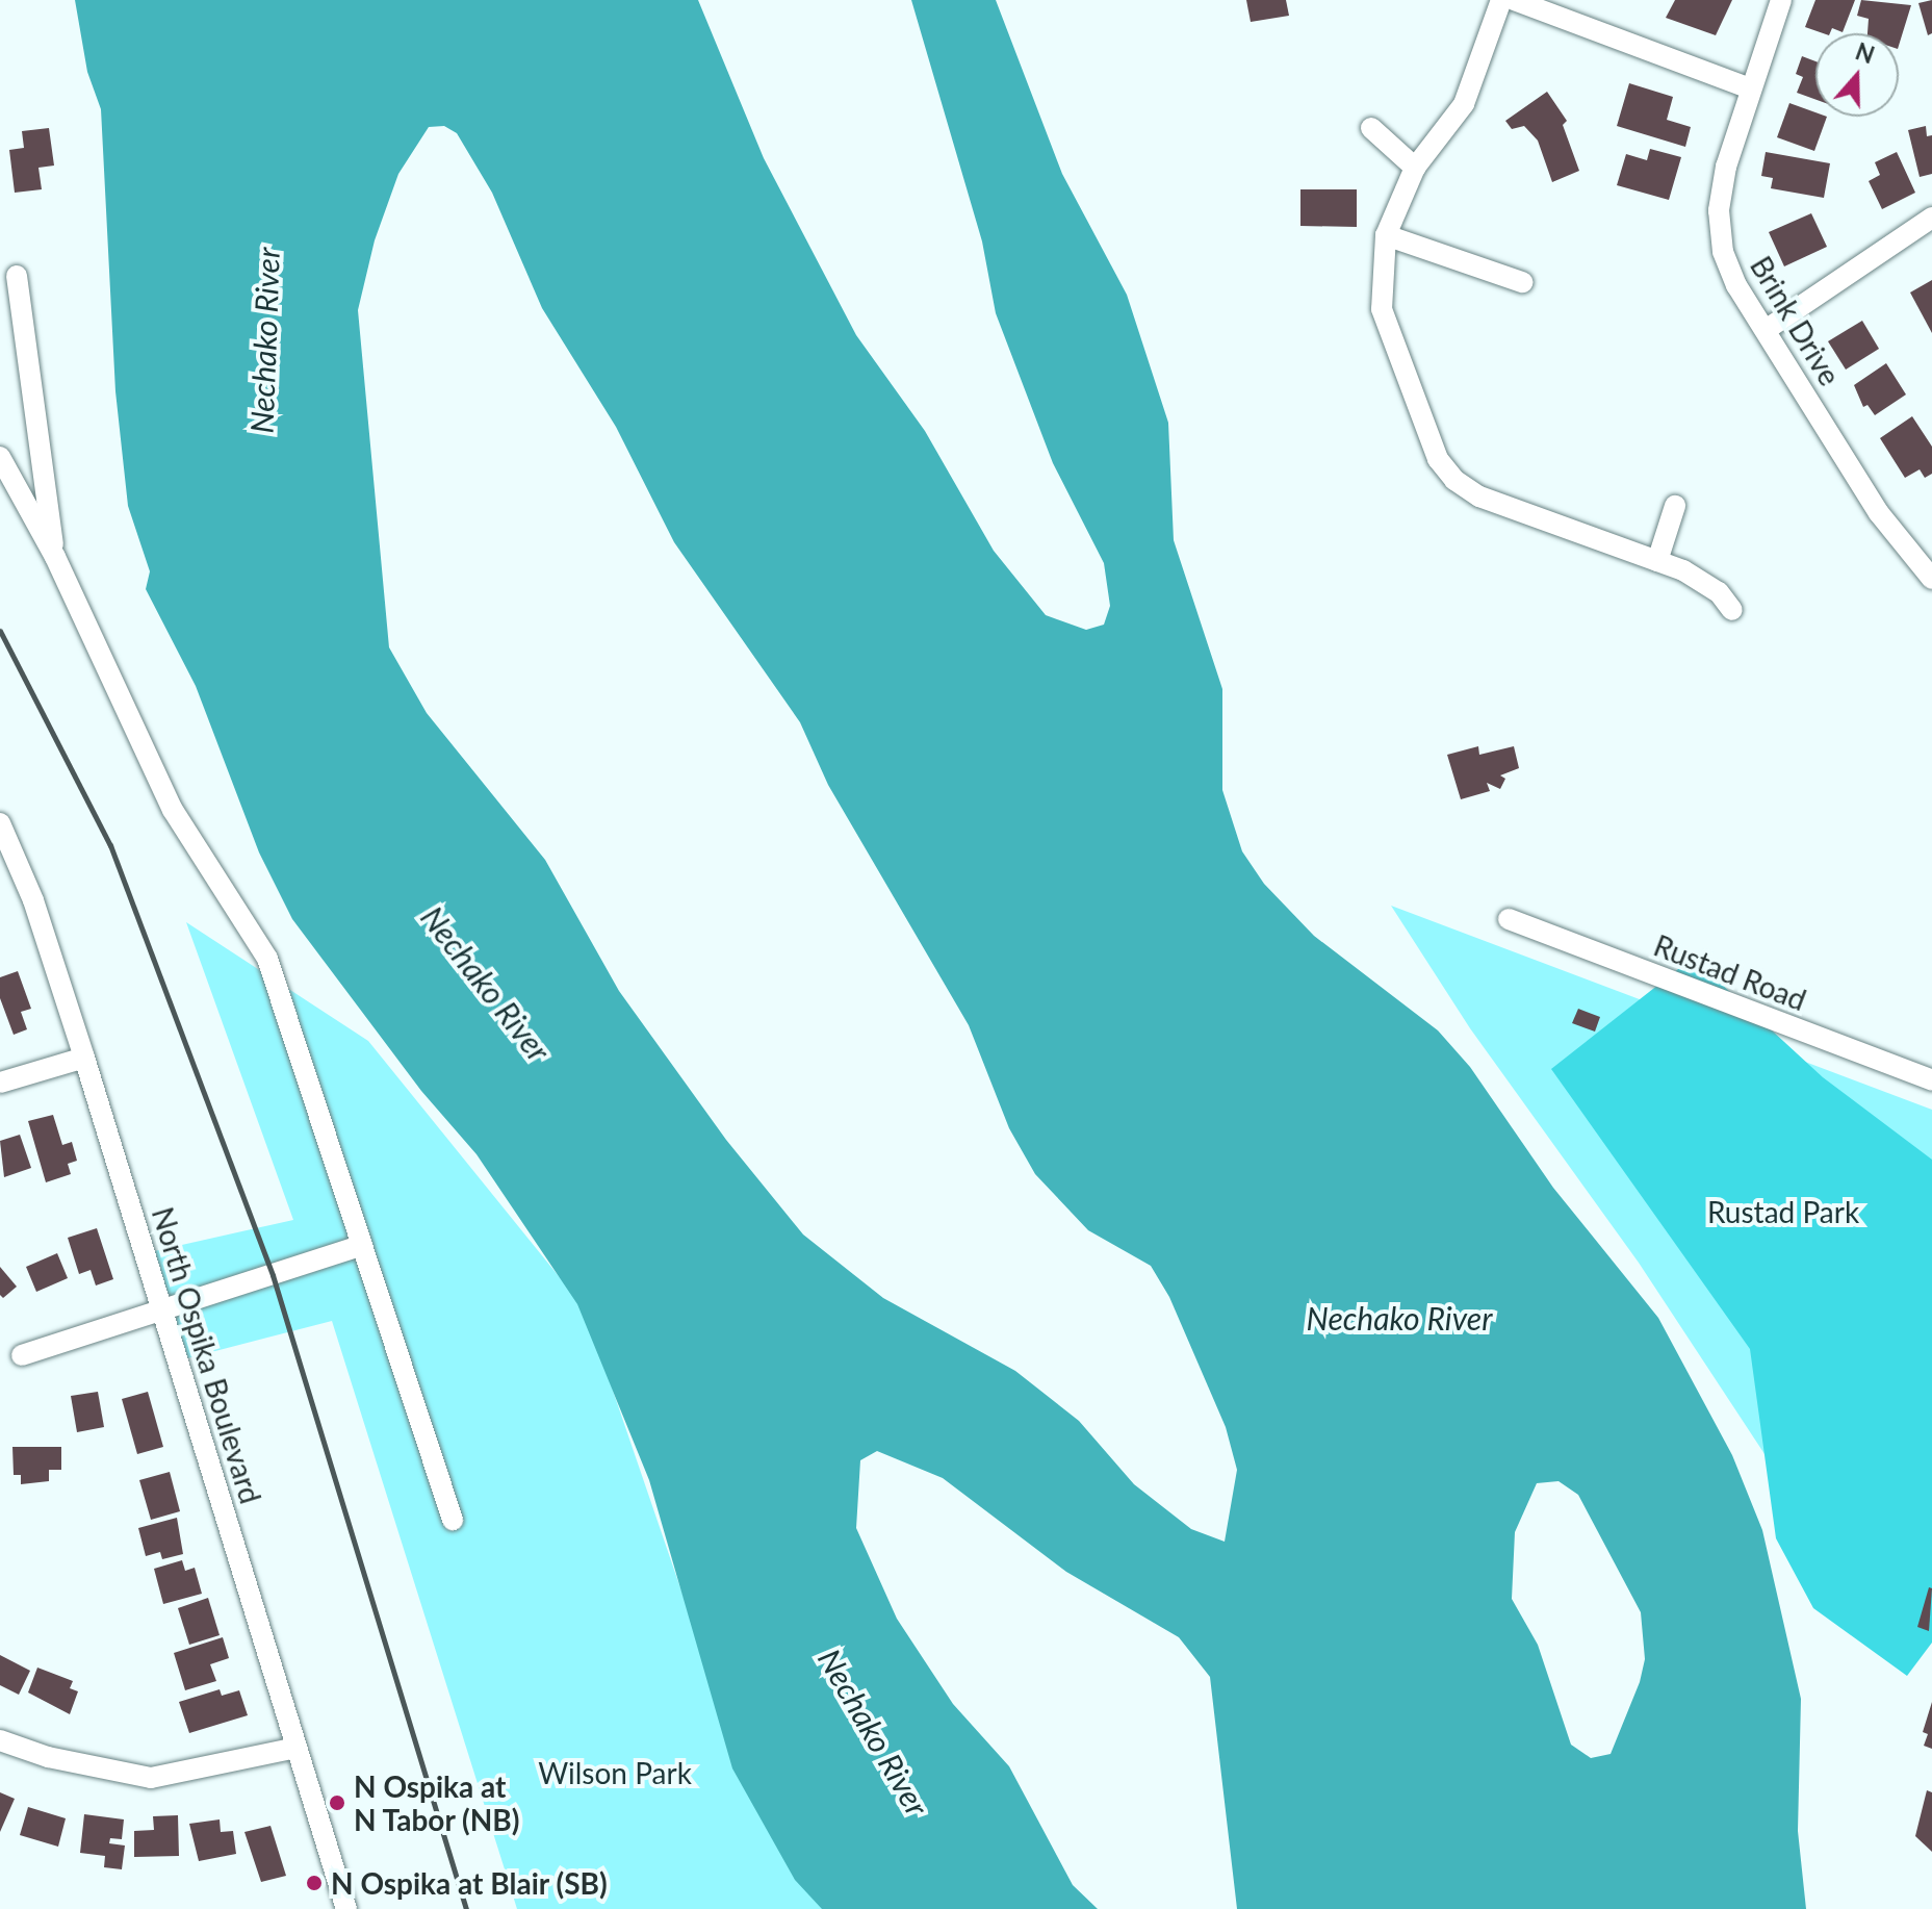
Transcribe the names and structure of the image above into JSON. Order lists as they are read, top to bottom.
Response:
{
  "streets": {
    "street": ["Brink Drive", "Rustad Road", "North Ospika Boulevard"]
  },
  "water": ["Nechako River"],
  "parks": ["Rustad Park", "Wilson Park"],
  "places": ["N Ospika at N Tabor (NB)", "N Ospika at Blair (SB)"],
  "north": "top"
}
